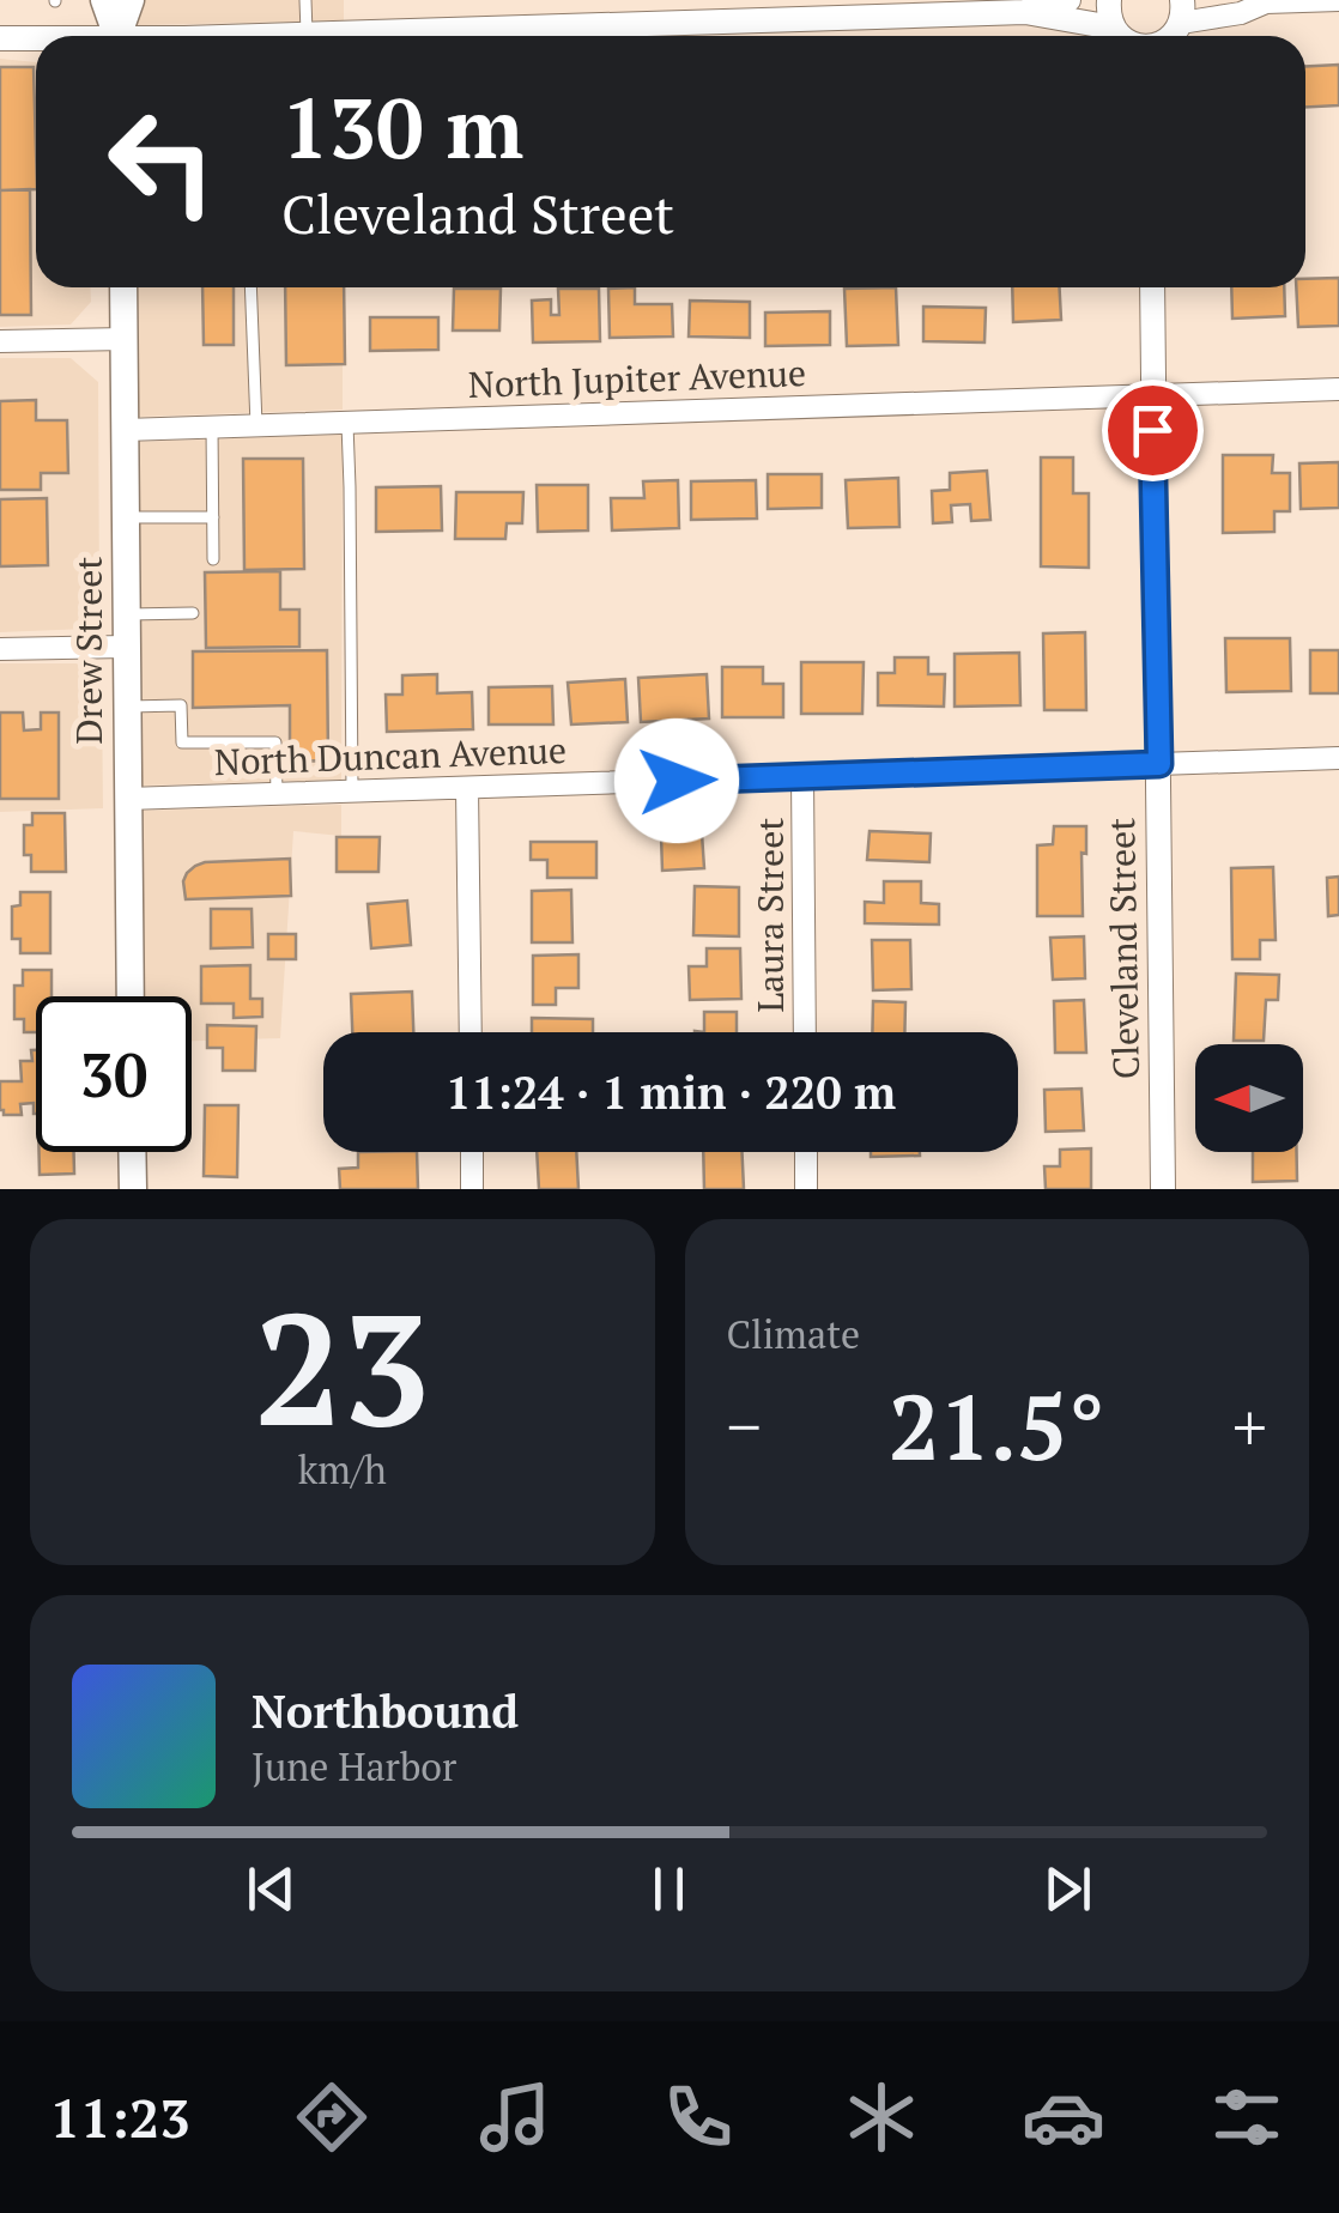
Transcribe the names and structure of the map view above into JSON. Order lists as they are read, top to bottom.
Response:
{
  "streets": {
    "main road": ["Drew Street"],
    "street": [
      "North Jupiter Avenue",
      "North Duncan Avenue",
      "Laura Street",
      "Cleveland Street"
    ]
  },
  "crossings": [
    ["North Jupiter Avenue", "Drew Street"],
    ["North Jupiter Avenue", "Cleveland Street"],
    ["Drew Street", "North Duncan Avenue"],
    ["North Duncan Avenue", "Laura Street"],
    ["North Duncan Avenue", "Cleveland Street"]
  ],
  "north": "left",
  "page": {
    "turn": ["130 m", "Cleveland Street"],
    "limit": "30",
    "trip": "11:24 · 1 min · 220 m",
    "tile": [
      ["23", "km/h"],
      "Climate"
    ],
    "heat": ["−", "21.5°", "+"],
    "song": ["Northbound", "June Harbor"],
    "tabs": "11:23"
  }
}
